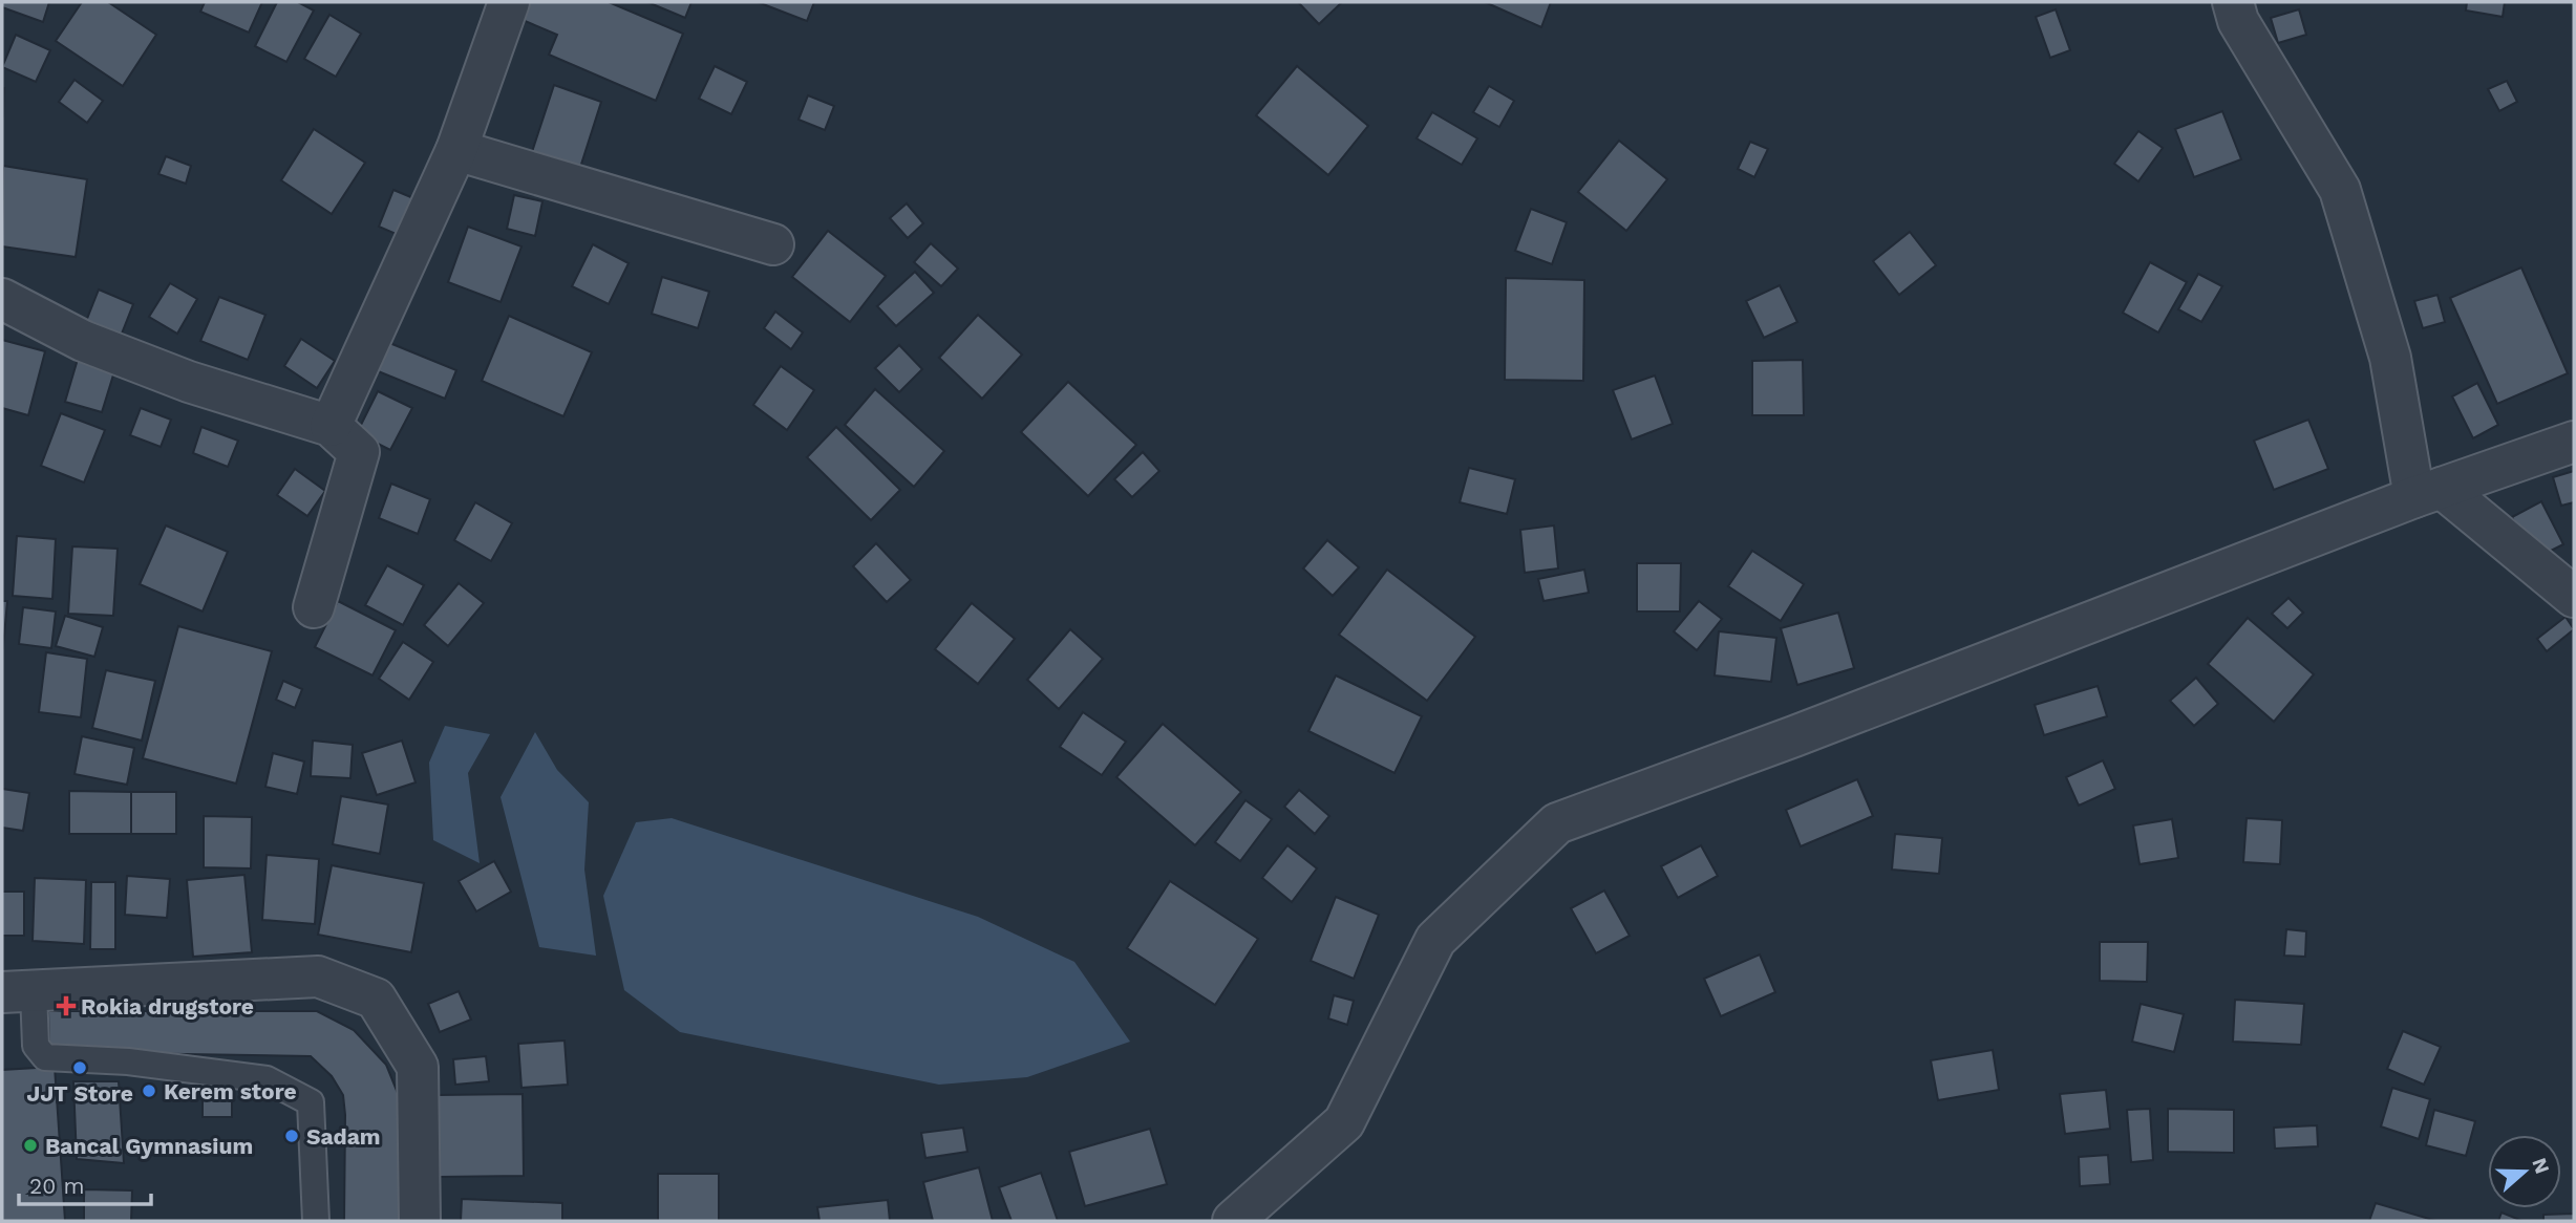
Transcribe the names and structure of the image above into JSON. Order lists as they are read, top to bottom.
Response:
{
  "places": {
    "health": ["Rokia drugstore"],
    "other": [
      "JJT Store",
      "Kerem store",
      "Sadam",
      "Bancal Gymnasium"
    ]
  },
  "scale_bar": "20 m",
  "north": "right"
}
